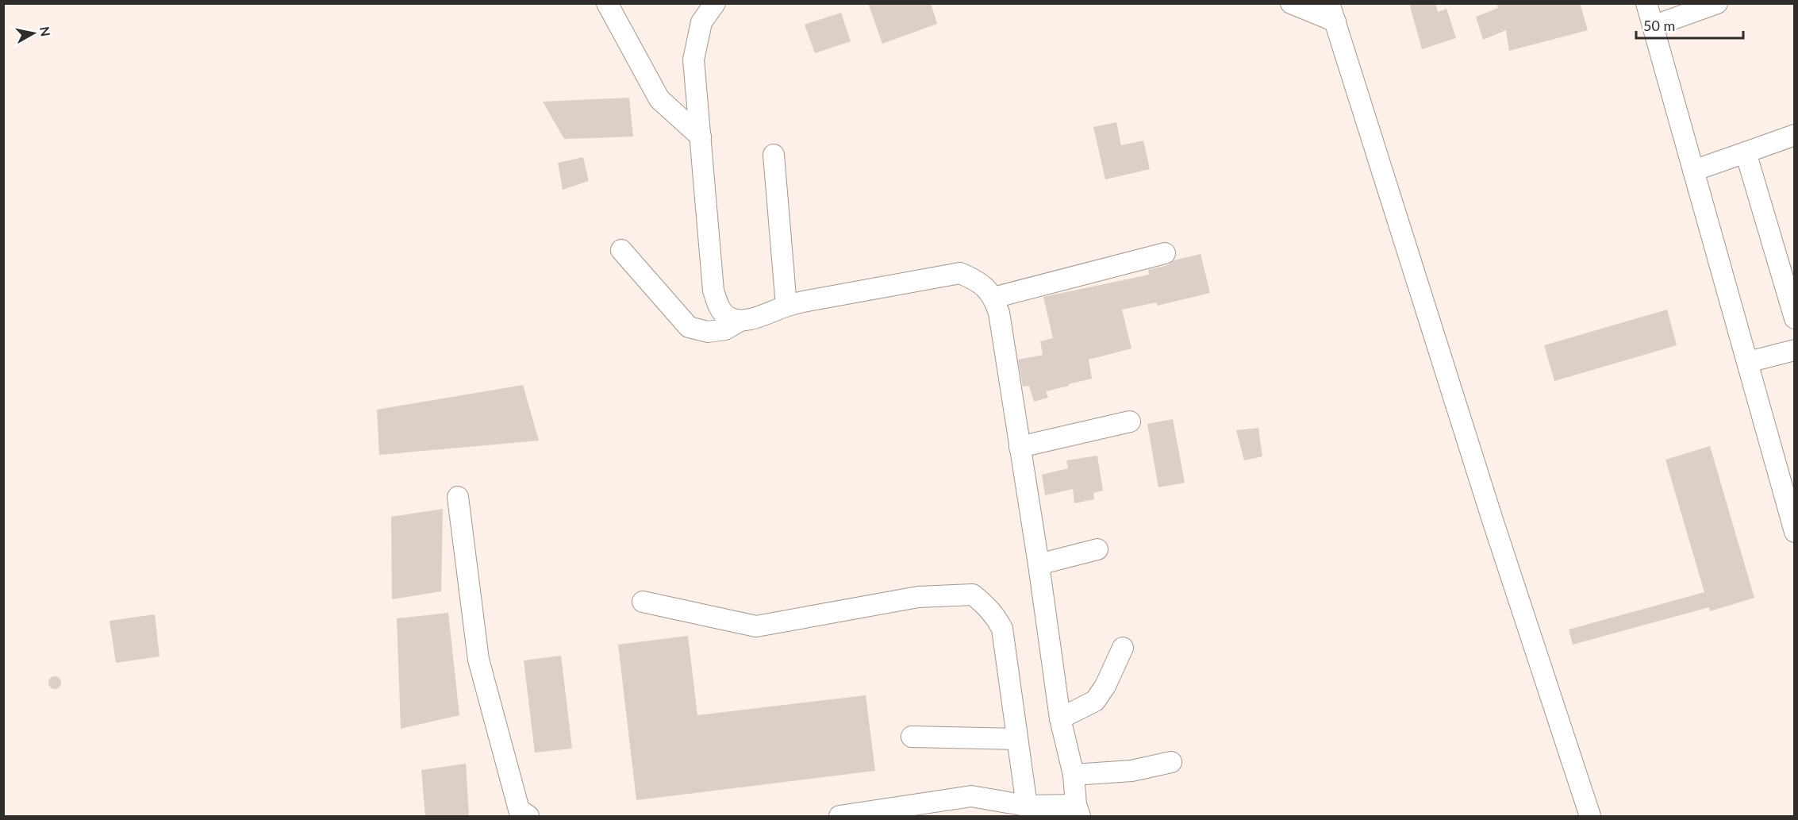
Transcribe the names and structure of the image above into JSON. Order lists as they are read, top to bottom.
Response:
{
  "scale_bar": "50 m",
  "north": "right"
}
